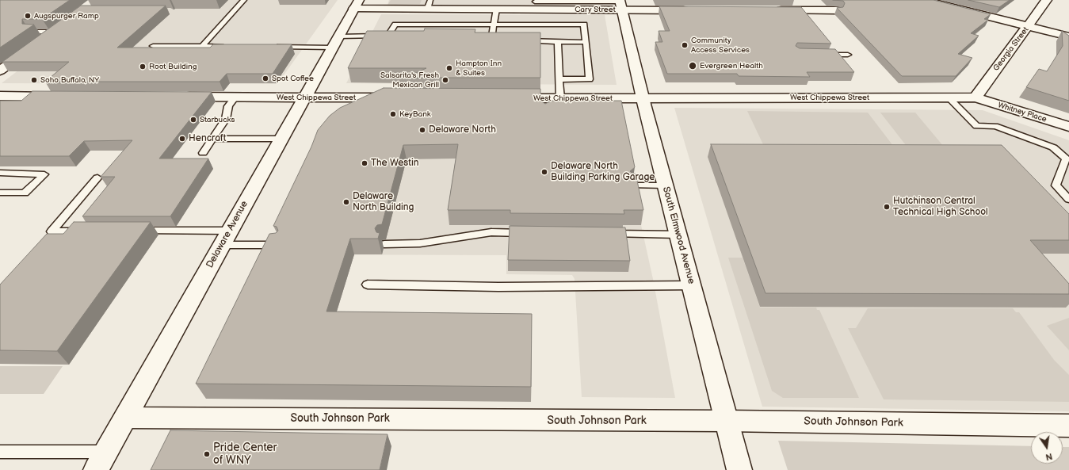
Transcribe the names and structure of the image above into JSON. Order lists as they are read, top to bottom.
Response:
{
  "streets": {
    "street": [
      "Cary Street",
      "Georgia Street",
      "West Chippewa Street",
      "Whitney Place",
      "Delaware Avenue",
      "South Elmwood Avenue",
      "South Johnson Park"
    ]
  },
  "crossings": [
    ["Cary Street", "Delaware Avenue"],
    ["Cary Street", "South Elmwood Avenue"],
    ["Georgia Street", "West Chippewa Street"],
    ["Georgia Street", "Whitney Place"],
    ["West Chippewa Street", "Whitney Place"],
    ["West Chippewa Street", "Delaware Avenue"],
    ["West Chippewa Street", "South Elmwood Avenue"],
    ["Delaware Avenue", "South Johnson Park"],
    ["South Elmwood Avenue", "South Johnson Park"]
  ],
  "places": [
    "Augspurger Ramp",
    "Community Access Services",
    "Evergreen Health",
    "Root Building",
    "Hampton Inn & Suites",
    "Spot Coffee",
    "Soho Buffalo, NY",
    "Salsarita's Fresh Mexican Grill",
    "KeyBank",
    "Starbucks",
    "Delaware North",
    "Hencraft",
    "The Westin",
    "Delaware North Building Parking Garage",
    "Delaware North Building",
    "Hutchinson Central Technical High School",
    "Pride Center of WNY"
  ],
  "north": "bottom"
}
